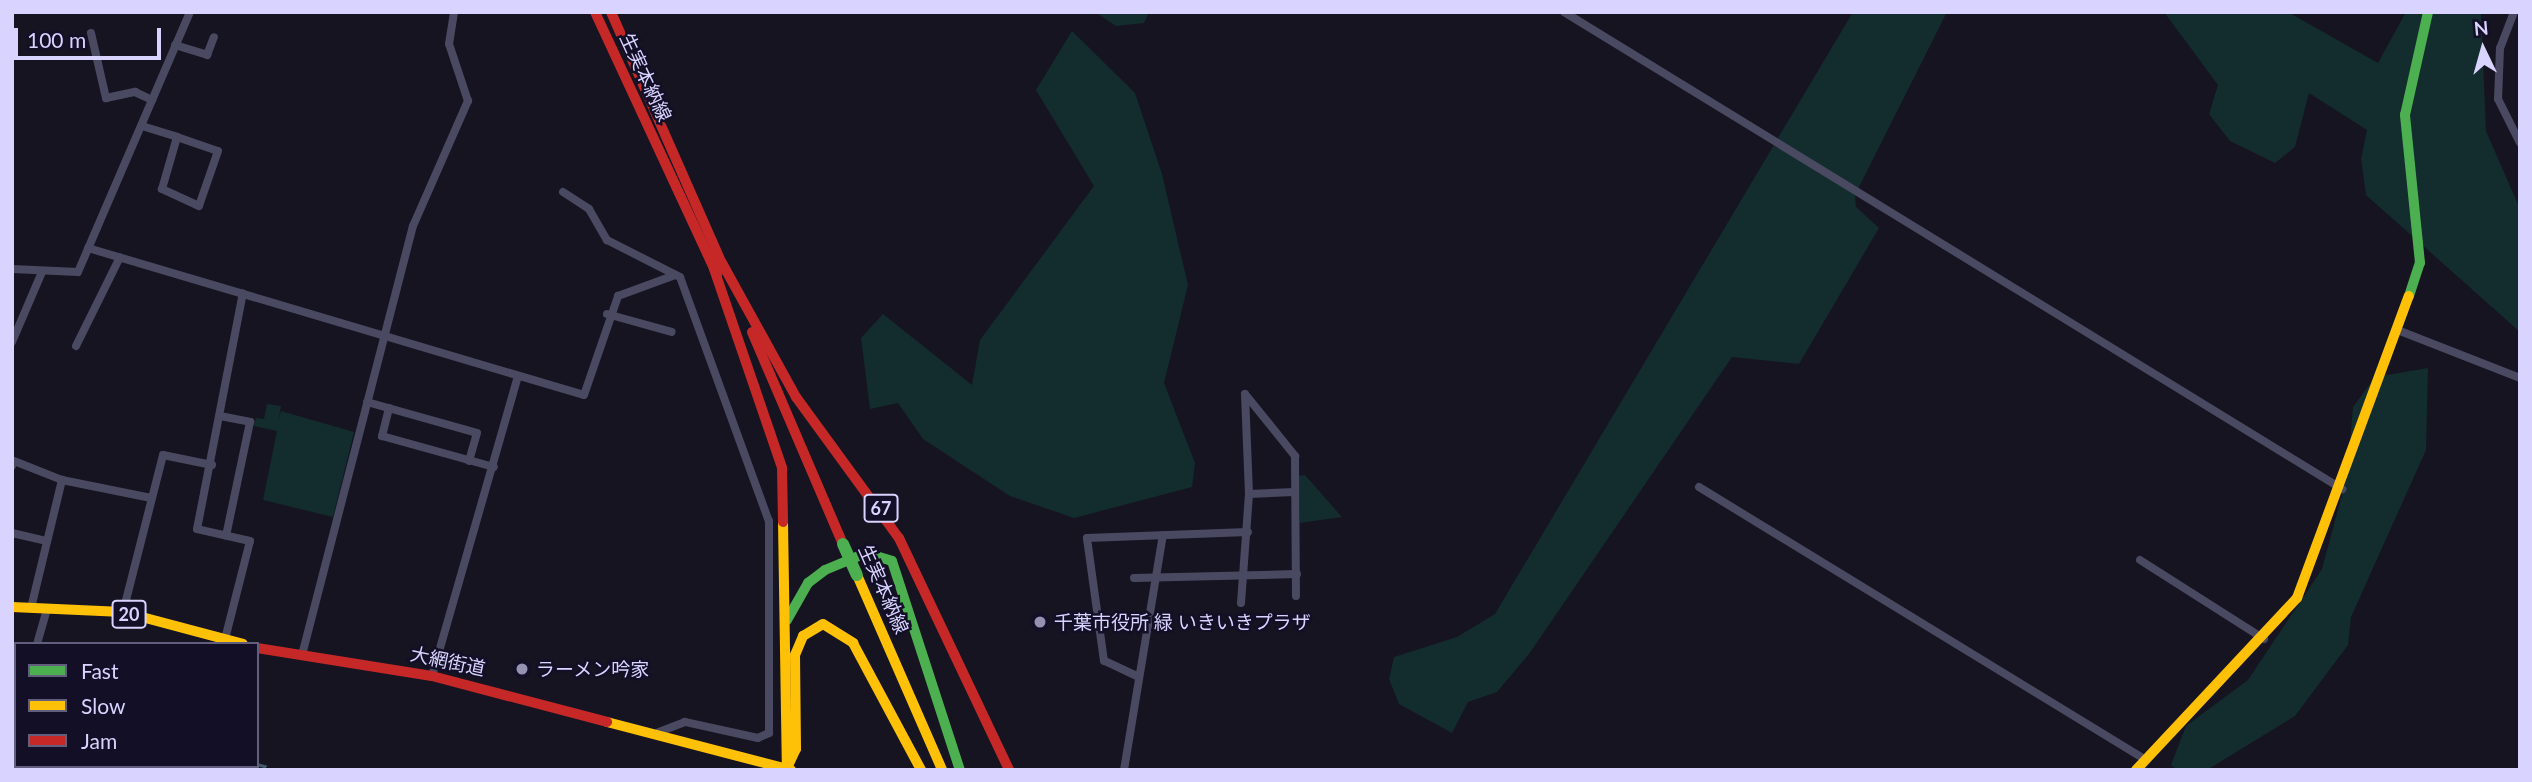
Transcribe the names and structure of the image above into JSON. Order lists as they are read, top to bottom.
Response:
{
  "streets": {
    "main road": [
      "生実本納線",
      "67",
      "20",
      "大網街道"
    ]
  },
  "crossings": [
    ["生実本納線", "67"],
    ["67", "大網街道"]
  ],
  "places": ["千葉市役所 緑 いきいきプラザ", "ラーメン吟家"],
  "legend": ["Fast", "Slow", "Jam"],
  "scale_bar": "100 m",
  "north": "top"
}
